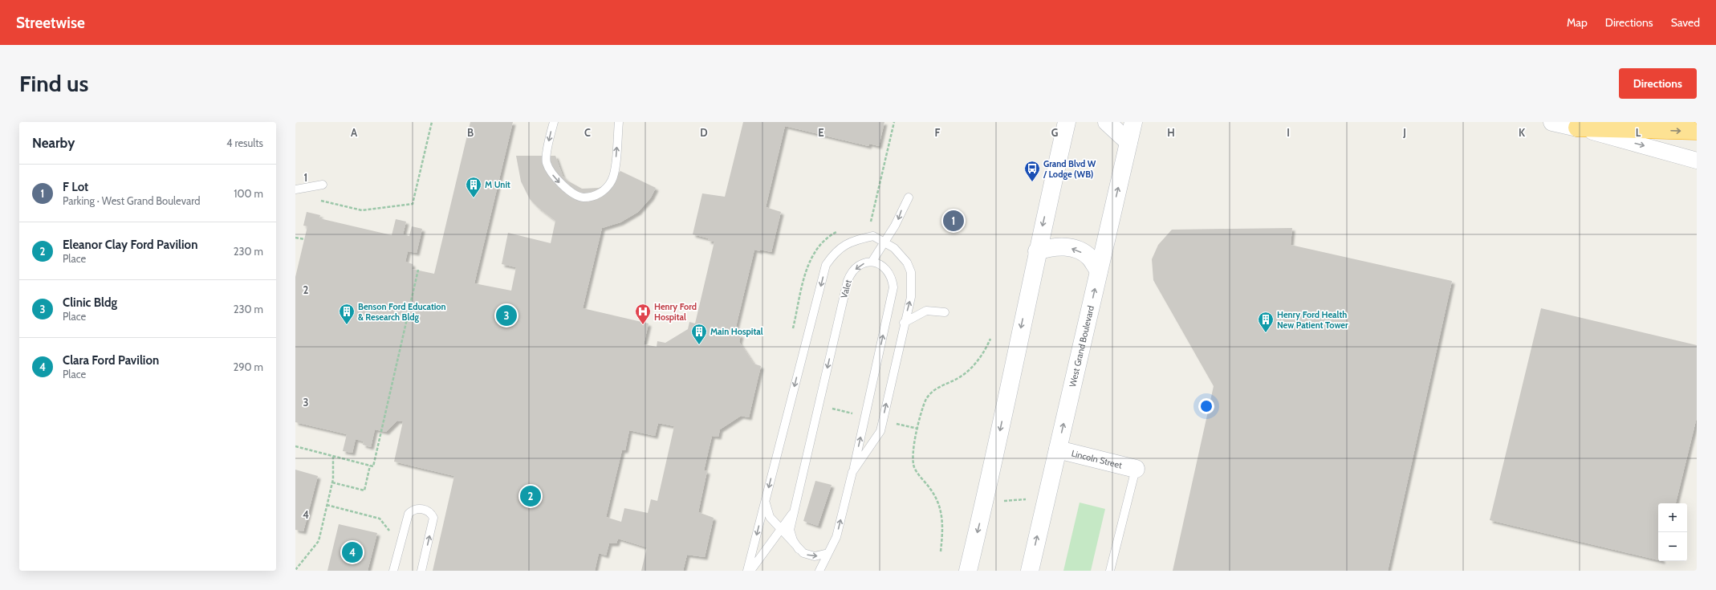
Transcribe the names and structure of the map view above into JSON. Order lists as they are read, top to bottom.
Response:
{
  "streets": {
    "main road": ["West Grand Boulevard", "Lincoln Street"],
    "lane": ["Valet"]
  },
  "crossings": [
    ["West Grand Boulevard", "Lincoln Street"]
  ],
  "places": {
    "bus stop": ["Grand Blvd W / Lodge (WB)"],
    "building": [
      "M Unit",
      "Benson Ford Education & Research Bldg",
      "Henry Ford Health New Patient Tower",
      "Main Hospital"
    ],
    "hospital": ["Henry Ford Hospital"]
  },
  "page": {
    "header": "Streetwise",
    "nav": ["Map", "Directions", "Saved"],
    "buttons": "Directions",
    "title": "Find us",
    "heading": ["Nearby", "4 results"],
    "list": [
      {
        "mark": "1",
        "name": "F Lot",
        "note": "Parking · West Grand Boulevard",
        "value": "100 m"
      },
      {
        "mark": "2",
        "name": "Eleanor Clay Ford Pavilion",
        "note": "Place",
        "value": "230 m"
      },
      {
        "mark": "3",
        "name": "Clinic Bldg",
        "note": "Place",
        "value": "230 m"
      },
      {
        "mark": "4",
        "name": "Clara Ford Pavilion",
        "note": "Place",
        "value": "290 m"
      }
    ],
    "pins": [
      "1",
      "3",
      "2",
      "4"
    ],
    "map_buttons": ["+", "−"]
  },
  "grid": {
    "columns": [
      "A",
      "B",
      "C",
      "D",
      "E",
      "F",
      "G",
      "H",
      "I",
      "J",
      "K",
      "L"
    ],
    "rows": [
      "1",
      "2",
      "3",
      "4"
    ]
  }
}
